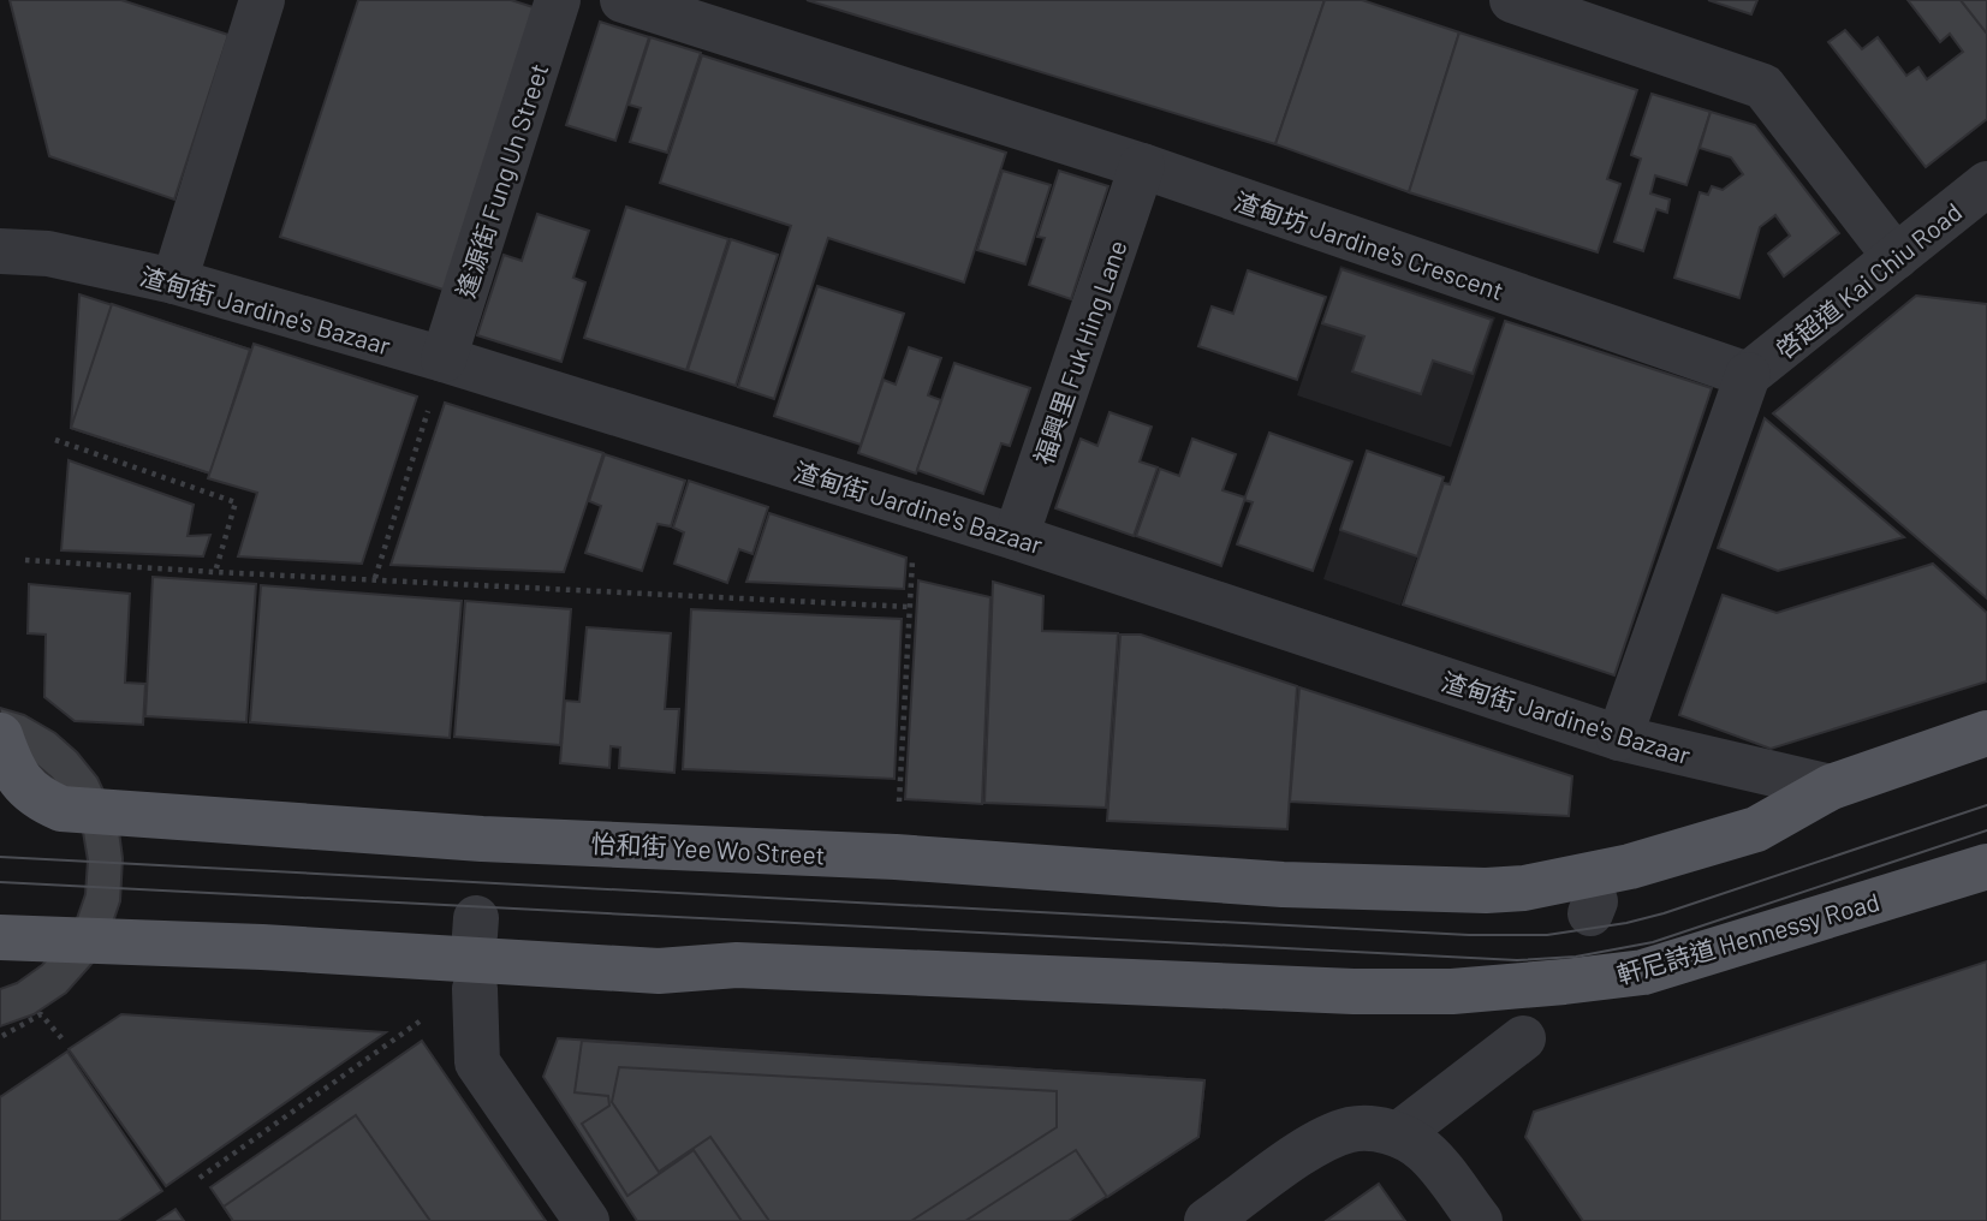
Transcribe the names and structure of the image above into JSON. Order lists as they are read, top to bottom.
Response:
{
  "streets": {
    "main road": ["怡和街 Yee Wo Street", "軒尼詩道 Hennessy Road"],
    "street": [
      "逢源街 Fung Un Street",
      "渣甸坊 Jardine's Crescent",
      "啓超道 Kai Chiu Road",
      "渣甸街 Jardine's Bazaar",
      "福興里 Fuk Hing Lane"
    ]
  },
  "crossings": [
    ["逢源街 Fung Un Street", "渣甸街 Jardine's Bazaar"],
    ["渣甸坊 Jardine's Crescent", "啓超道 Kai Chiu Road"],
    ["渣甸坊 Jardine's Crescent", "福興里 Fuk Hing Lane"],
    ["渣甸街 Jardine's Bazaar", "福興里 Fuk Hing Lane"],
    ["渣甸街 Jardine's Bazaar", "怡和街 Yee Wo Street"]
  ]
}
